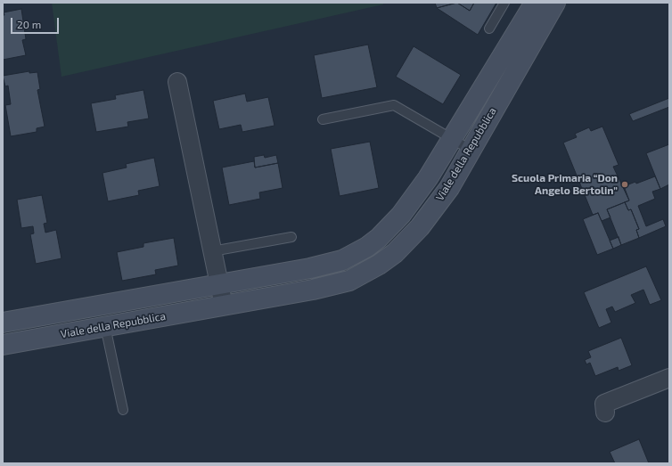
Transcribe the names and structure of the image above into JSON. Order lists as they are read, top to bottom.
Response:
{
  "streets": {
    "street": ["Viale della Repubblica"]
  },
  "places": ["Scuola Primaria “Don Angelo Bertolin”"],
  "scale_bar": "20 m"
}
